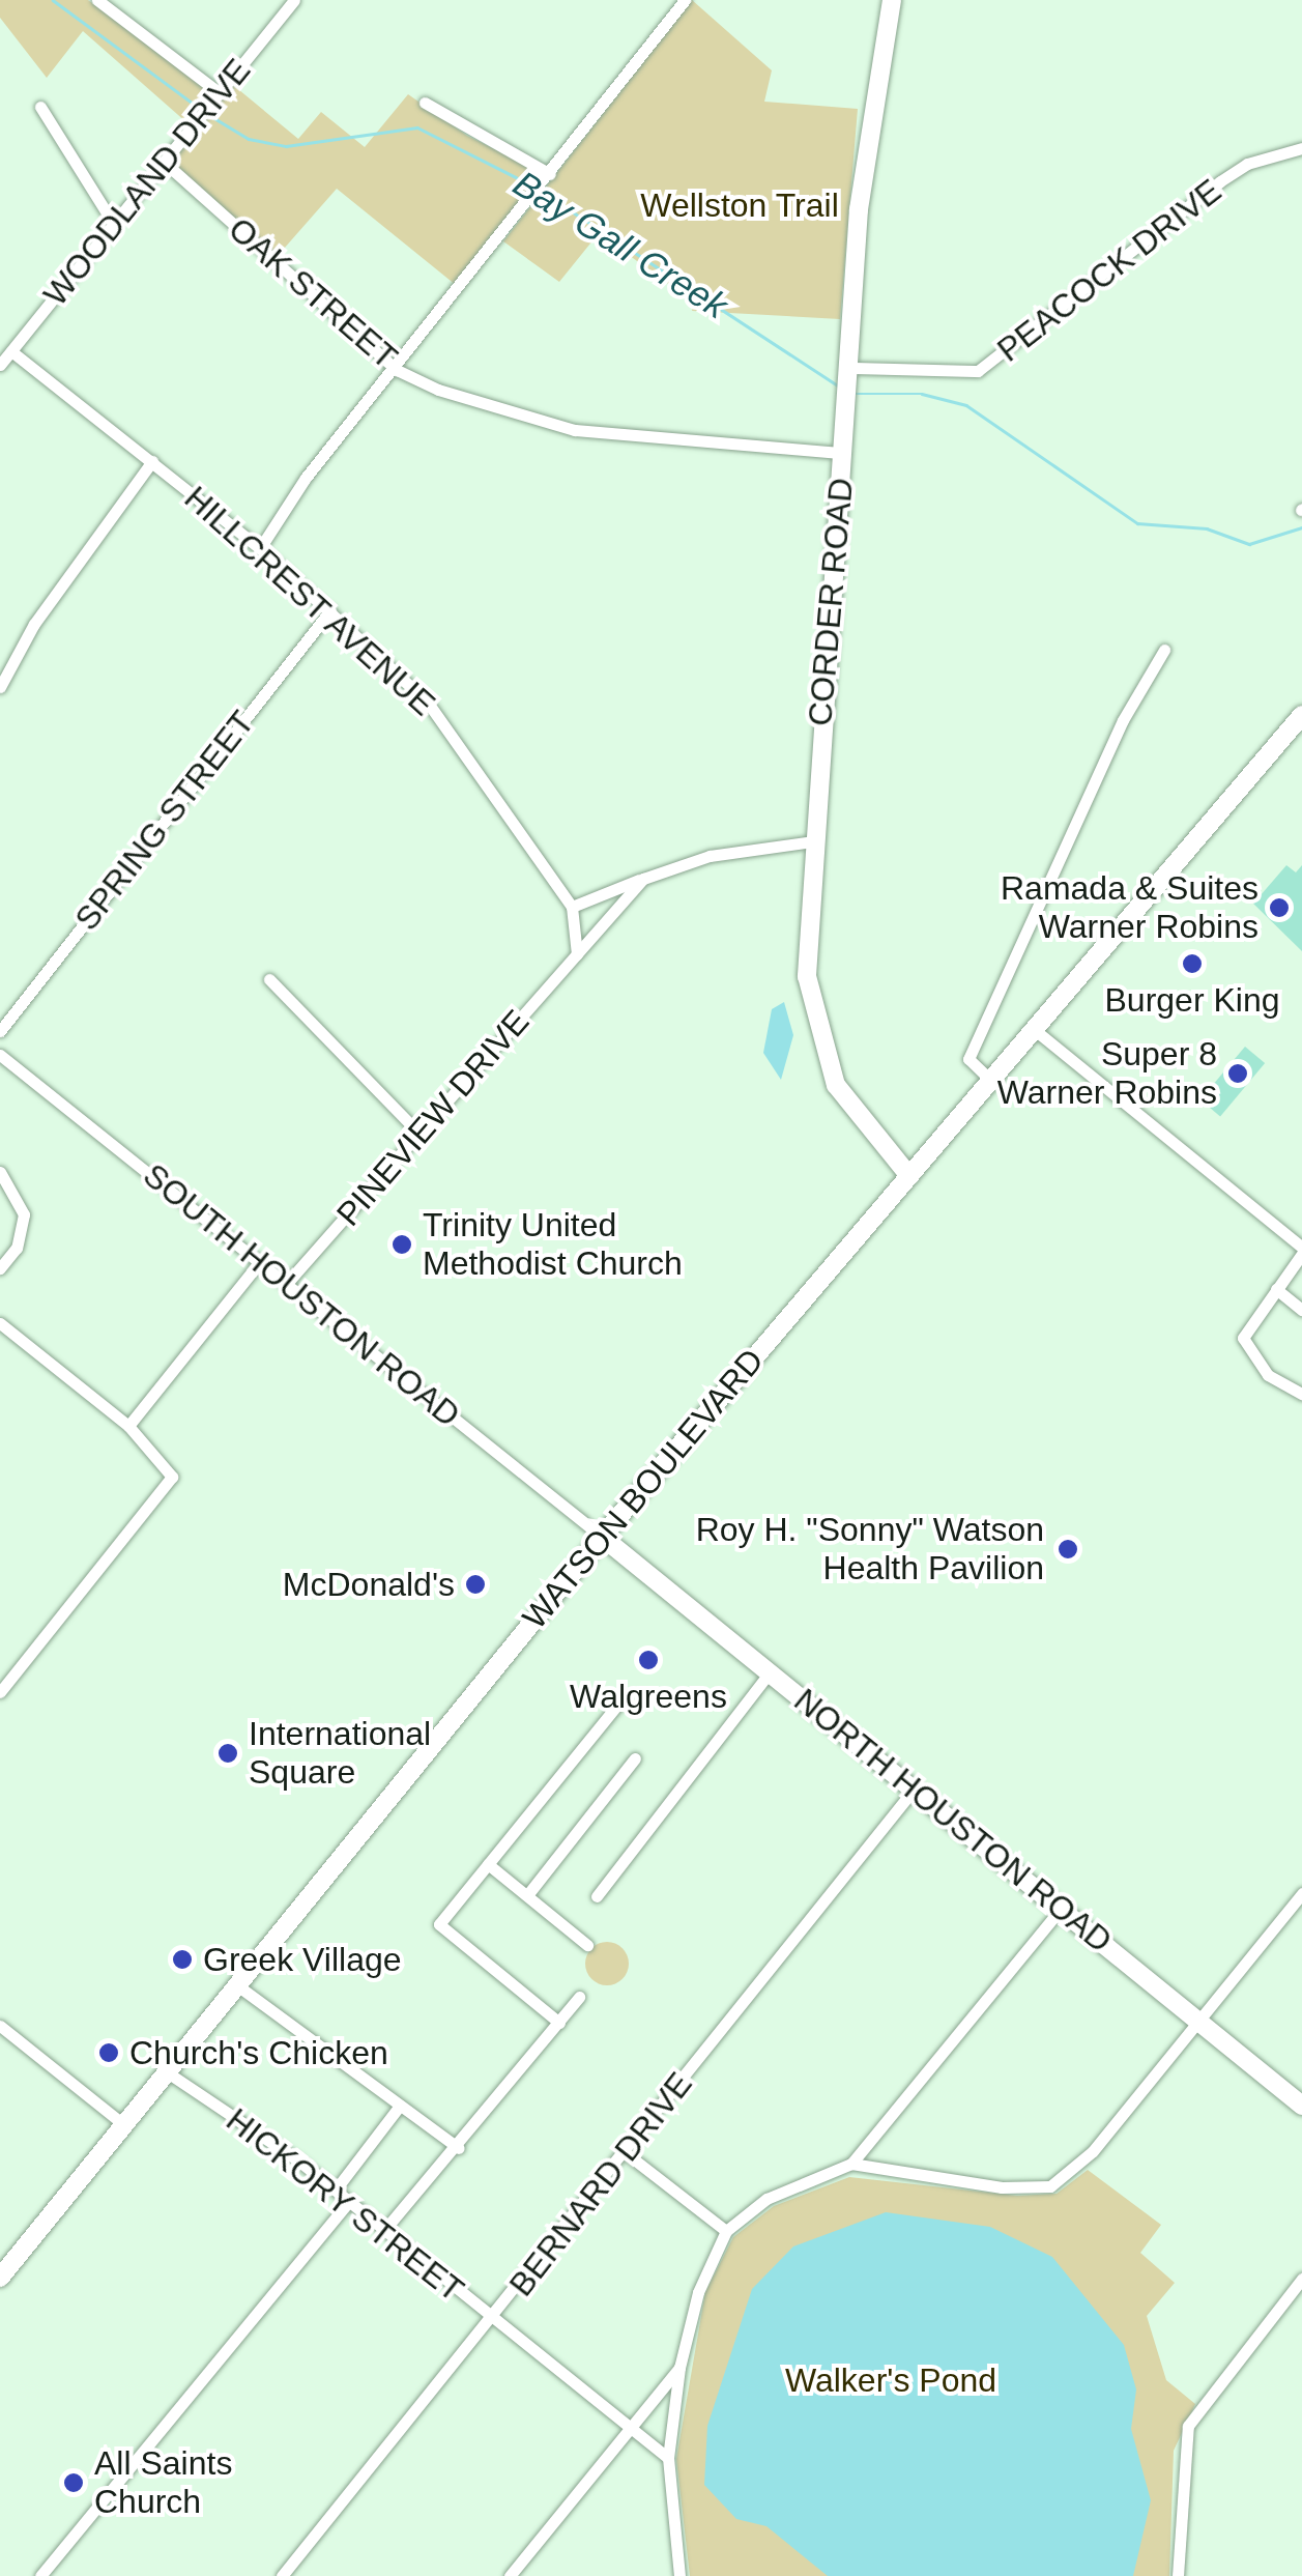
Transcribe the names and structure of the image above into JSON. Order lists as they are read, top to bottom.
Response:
{
  "streets": {
    "street": [
      "WOODLAND DRIVE",
      "PEACOCK DRIVE",
      "OAK STREET",
      "HILLCREST AVENUE",
      "CORDER ROAD",
      "SPRING STREET",
      "PINEVIEW DRIVE",
      "SOUTH HOUSTON ROAD",
      "WATSON BOULEVARD",
      "NORTH HOUSTON ROAD",
      "BERNARD DRIVE",
      "HICKORY STREET"
    ]
  },
  "crossings": [
    ["WOODLAND DRIVE", "OAK STREET"],
    ["WOODLAND DRIVE", "HILLCREST AVENUE"],
    ["PEACOCK DRIVE", "CORDER ROAD"],
    ["OAK STREET", "CORDER ROAD"],
    ["HILLCREST AVENUE", "SPRING STREET"],
    ["HILLCREST AVENUE", "PINEVIEW DRIVE"],
    ["CORDER ROAD", "WATSON BOULEVARD"],
    ["PINEVIEW DRIVE", "SOUTH HOUSTON ROAD"],
    ["SOUTH HOUSTON ROAD", "WATSON BOULEVARD"],
    ["SOUTH HOUSTON ROAD", "NORTH HOUSTON ROAD"],
    ["WATSON BOULEVARD", "NORTH HOUSTON ROAD"],
    ["WATSON BOULEVARD", "HICKORY STREET"],
    ["NORTH HOUSTON ROAD", "BERNARD DRIVE"],
    ["BERNARD DRIVE", "HICKORY STREET"]
  ],
  "water": ["Bay Gall Creek"],
  "parks": ["Wellston Trail", "Walker's Pond"],
  "places": [
    "Ramada & Suites Warner Robins",
    "Burger King",
    "Super 8 Warner Robins",
    "Trinity United Methodist Church",
    "Roy H. \"Sonny\" Watson Health Pavilion",
    "McDonald's",
    "Walgreens",
    "International Square",
    "Greek Village",
    "Church's Chicken",
    "All Saints Church"
  ]
}
